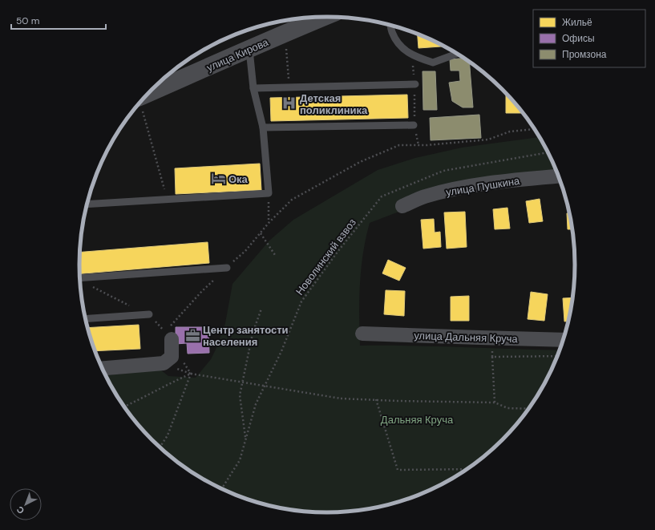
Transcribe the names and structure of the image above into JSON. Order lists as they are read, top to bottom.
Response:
{
  "streets": {
    "street": ["улица Кирова", "улица Пушкина", "улица Дальняя Круча"],
    "path": ["Новолинский взвоз"]
  },
  "parks": ["Дальняя Круча"],
  "places": {
    "hospital": ["Детская поликлиника"],
    "hotel": ["Ока"],
    "office": ["Центр занятости населения"]
  },
  "legend": ["Жильё", "Офисы", "Промзона"],
  "scale_bar": "50 m",
  "north": "bottom left"
}
